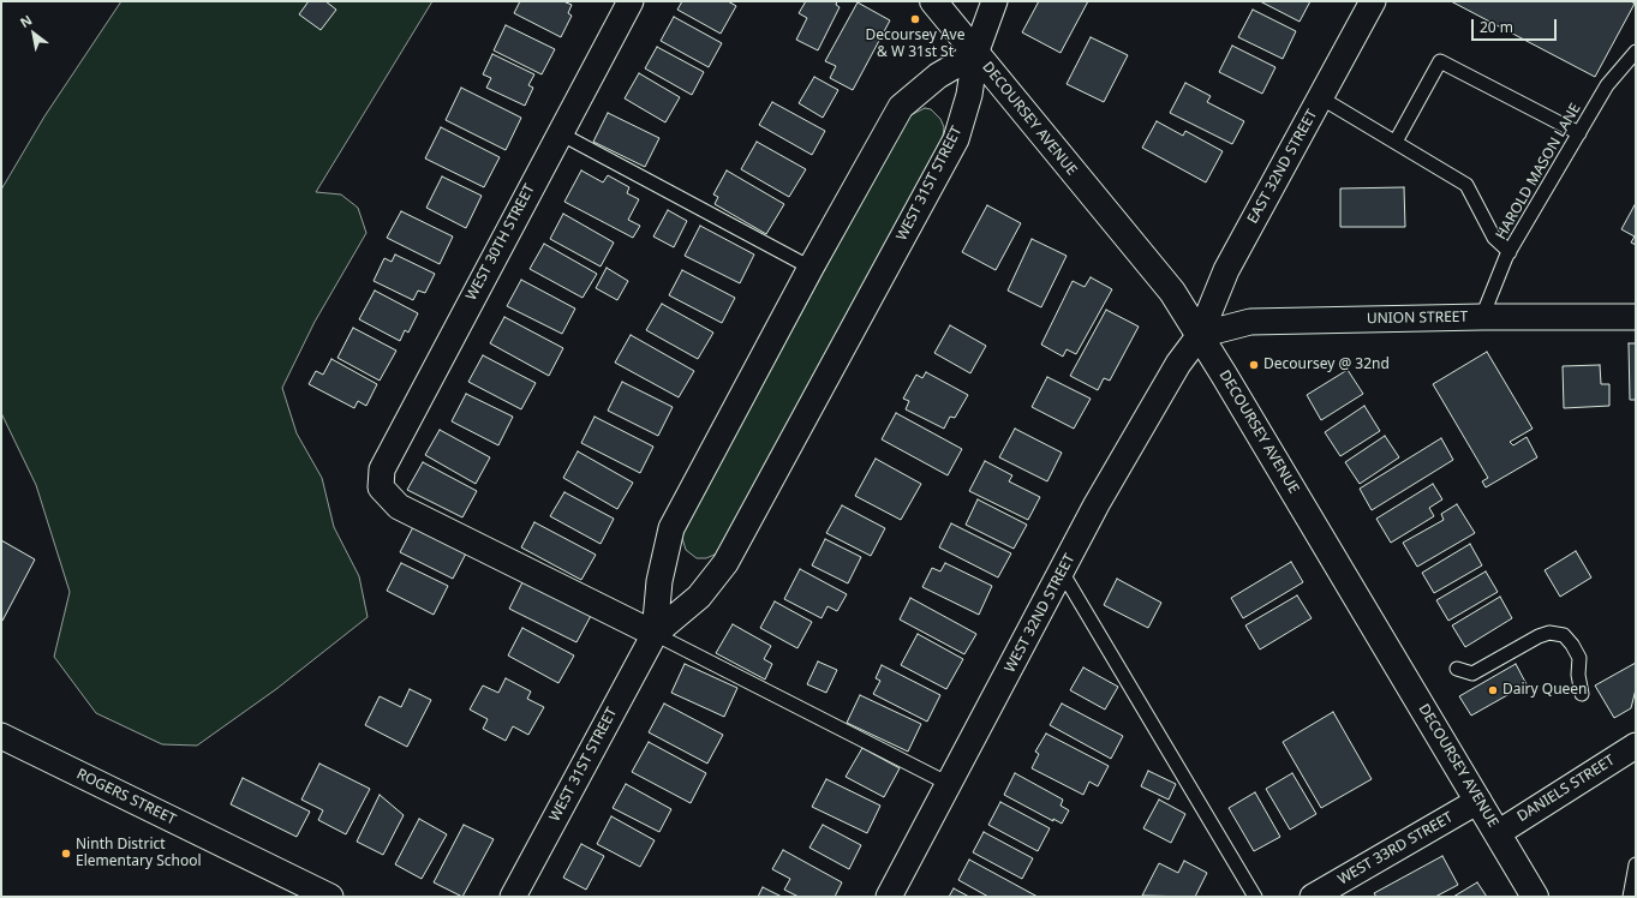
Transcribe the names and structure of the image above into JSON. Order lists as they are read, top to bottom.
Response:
{
  "streets": {
    "main road": ["DECOURSEY AVENUE"],
    "street": [
      "EAST 32ND STREET",
      "WEST 31ST STREET",
      "WEST 30TH STREET",
      "UNION STREET",
      "WEST 32ND STREET",
      "DANIELS STREET",
      "ROGERS STREET",
      "WEST 33RD STREET"
    ],
    "lane": ["HAROLD MASON LANE"]
  },
  "crossings": [
    ["DECOURSEY AVENUE", "EAST 32ND STREET"],
    ["DECOURSEY AVENUE", "WEST 31ST STREET"],
    ["DECOURSEY AVENUE", "UNION STREET"],
    ["DECOURSEY AVENUE", "WEST 32ND STREET"],
    ["DECOURSEY AVENUE", "DANIELS STREET"],
    ["DECOURSEY AVENUE", "WEST 33RD STREET"],
    ["EAST 32ND STREET", "UNION STREET"],
    ["EAST 32ND STREET", "WEST 32ND STREET"],
    ["HAROLD MASON LANE", "UNION STREET"],
    ["WEST 31ST STREET", "WEST 30TH STREET"],
    ["UNION STREET", "WEST 32ND STREET"]
  ],
  "places": [
    "Decoursey Ave & W 31st St",
    "Decoursey @ 32nd",
    "Dairy Queen",
    "Ninth District Elementary School"
  ],
  "scale_bar": "20 m",
  "north": "top left"
}
